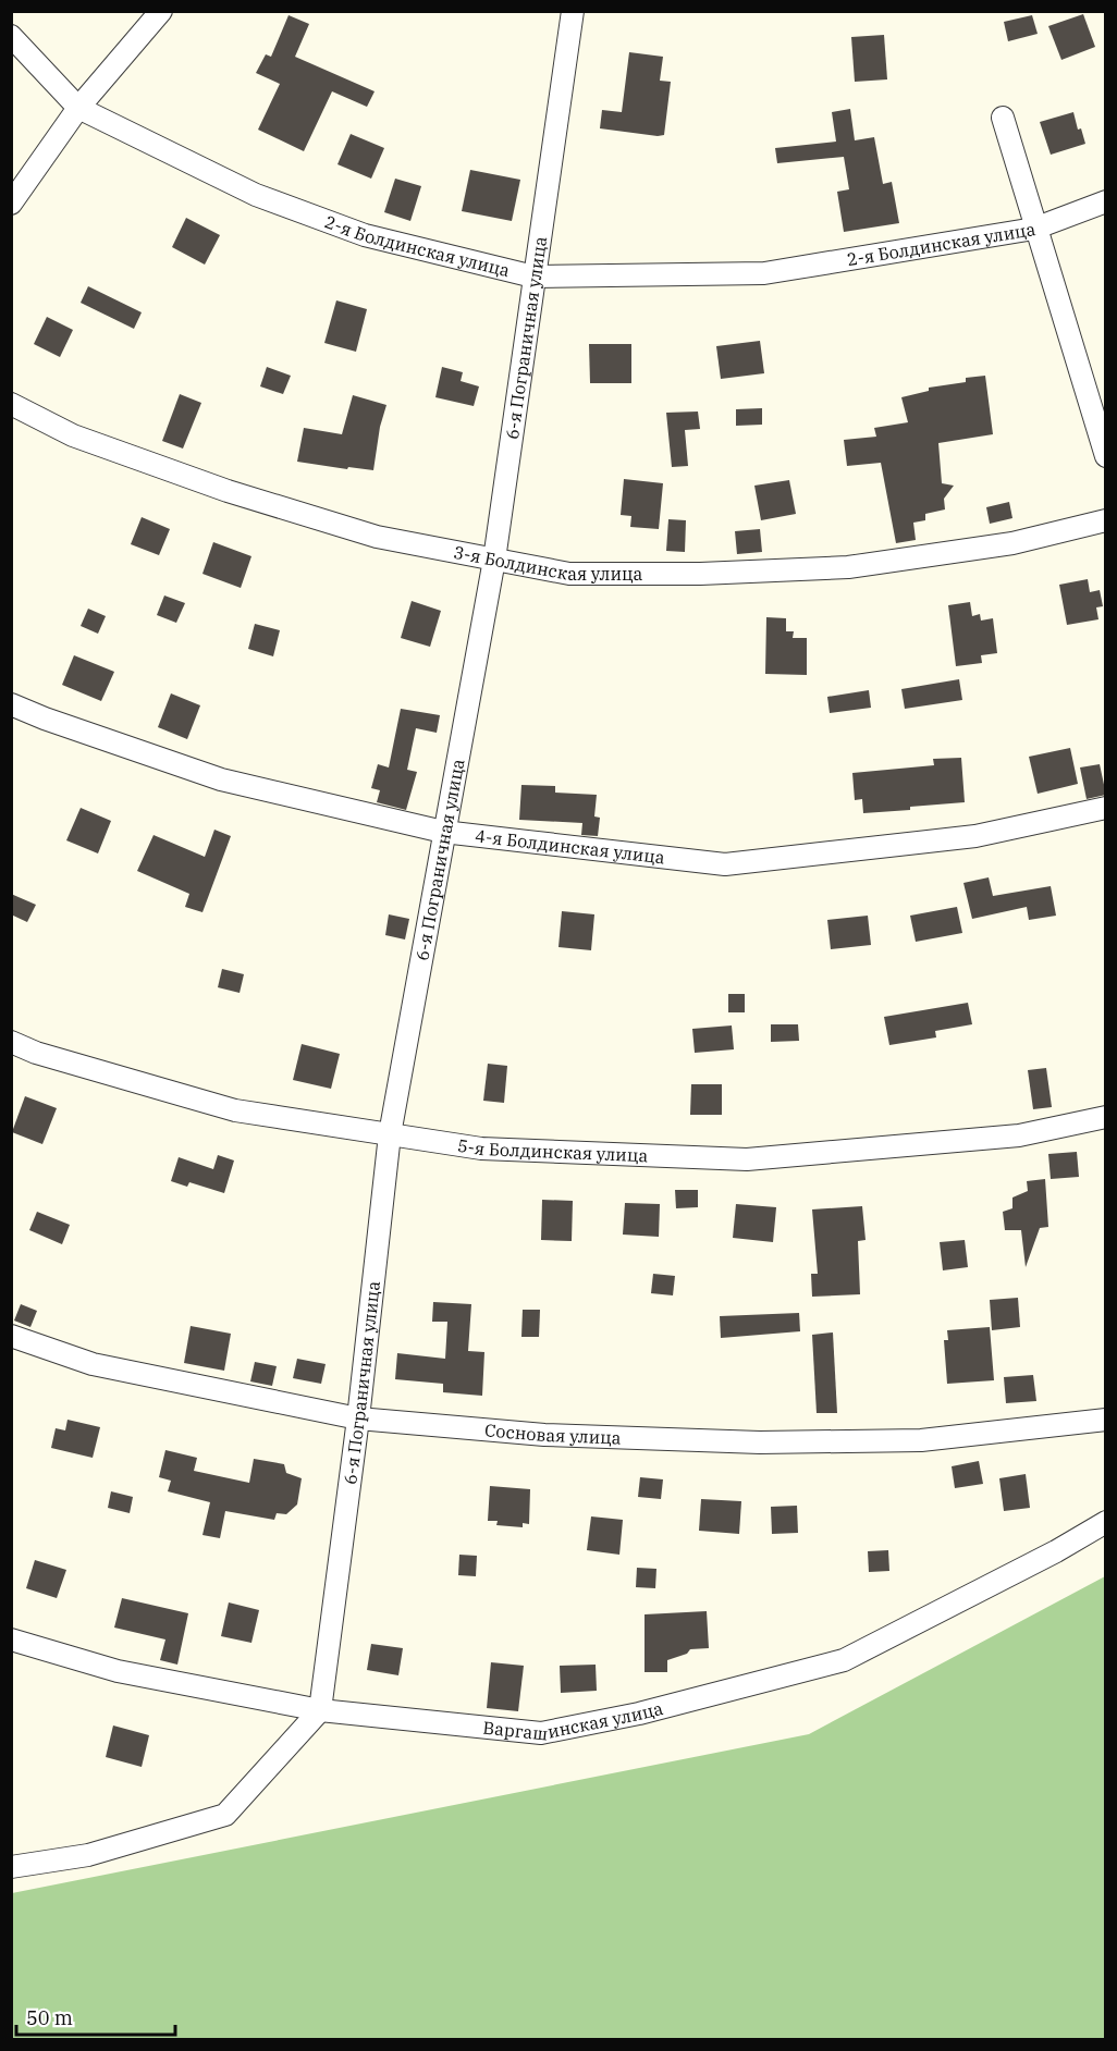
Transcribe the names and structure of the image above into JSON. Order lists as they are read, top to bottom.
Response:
{
  "streets": {
    "street": [
      "2-я Болдинская улица",
      "6-я Пограничная улица",
      "3-я Болдинская улица",
      "4-я Болдинская улица",
      "5-я Болдинская улица",
      "Сосновая улица",
      "Варгашинская улица"
    ]
  },
  "crossings": [
    ["2-я Болдинская улица", "6-я Пограничная улица"],
    ["6-я Пограничная улица", "3-я Болдинская улица"],
    ["6-я Пограничная улица", "4-я Болдинская улица"],
    ["6-я Пограничная улица", "5-я Болдинская улица"],
    ["6-я Пограничная улица", "Сосновая улица"],
    ["6-я Пограничная улица", "Варгашинская улица"]
  ],
  "scale_bar": "50 m"
}
